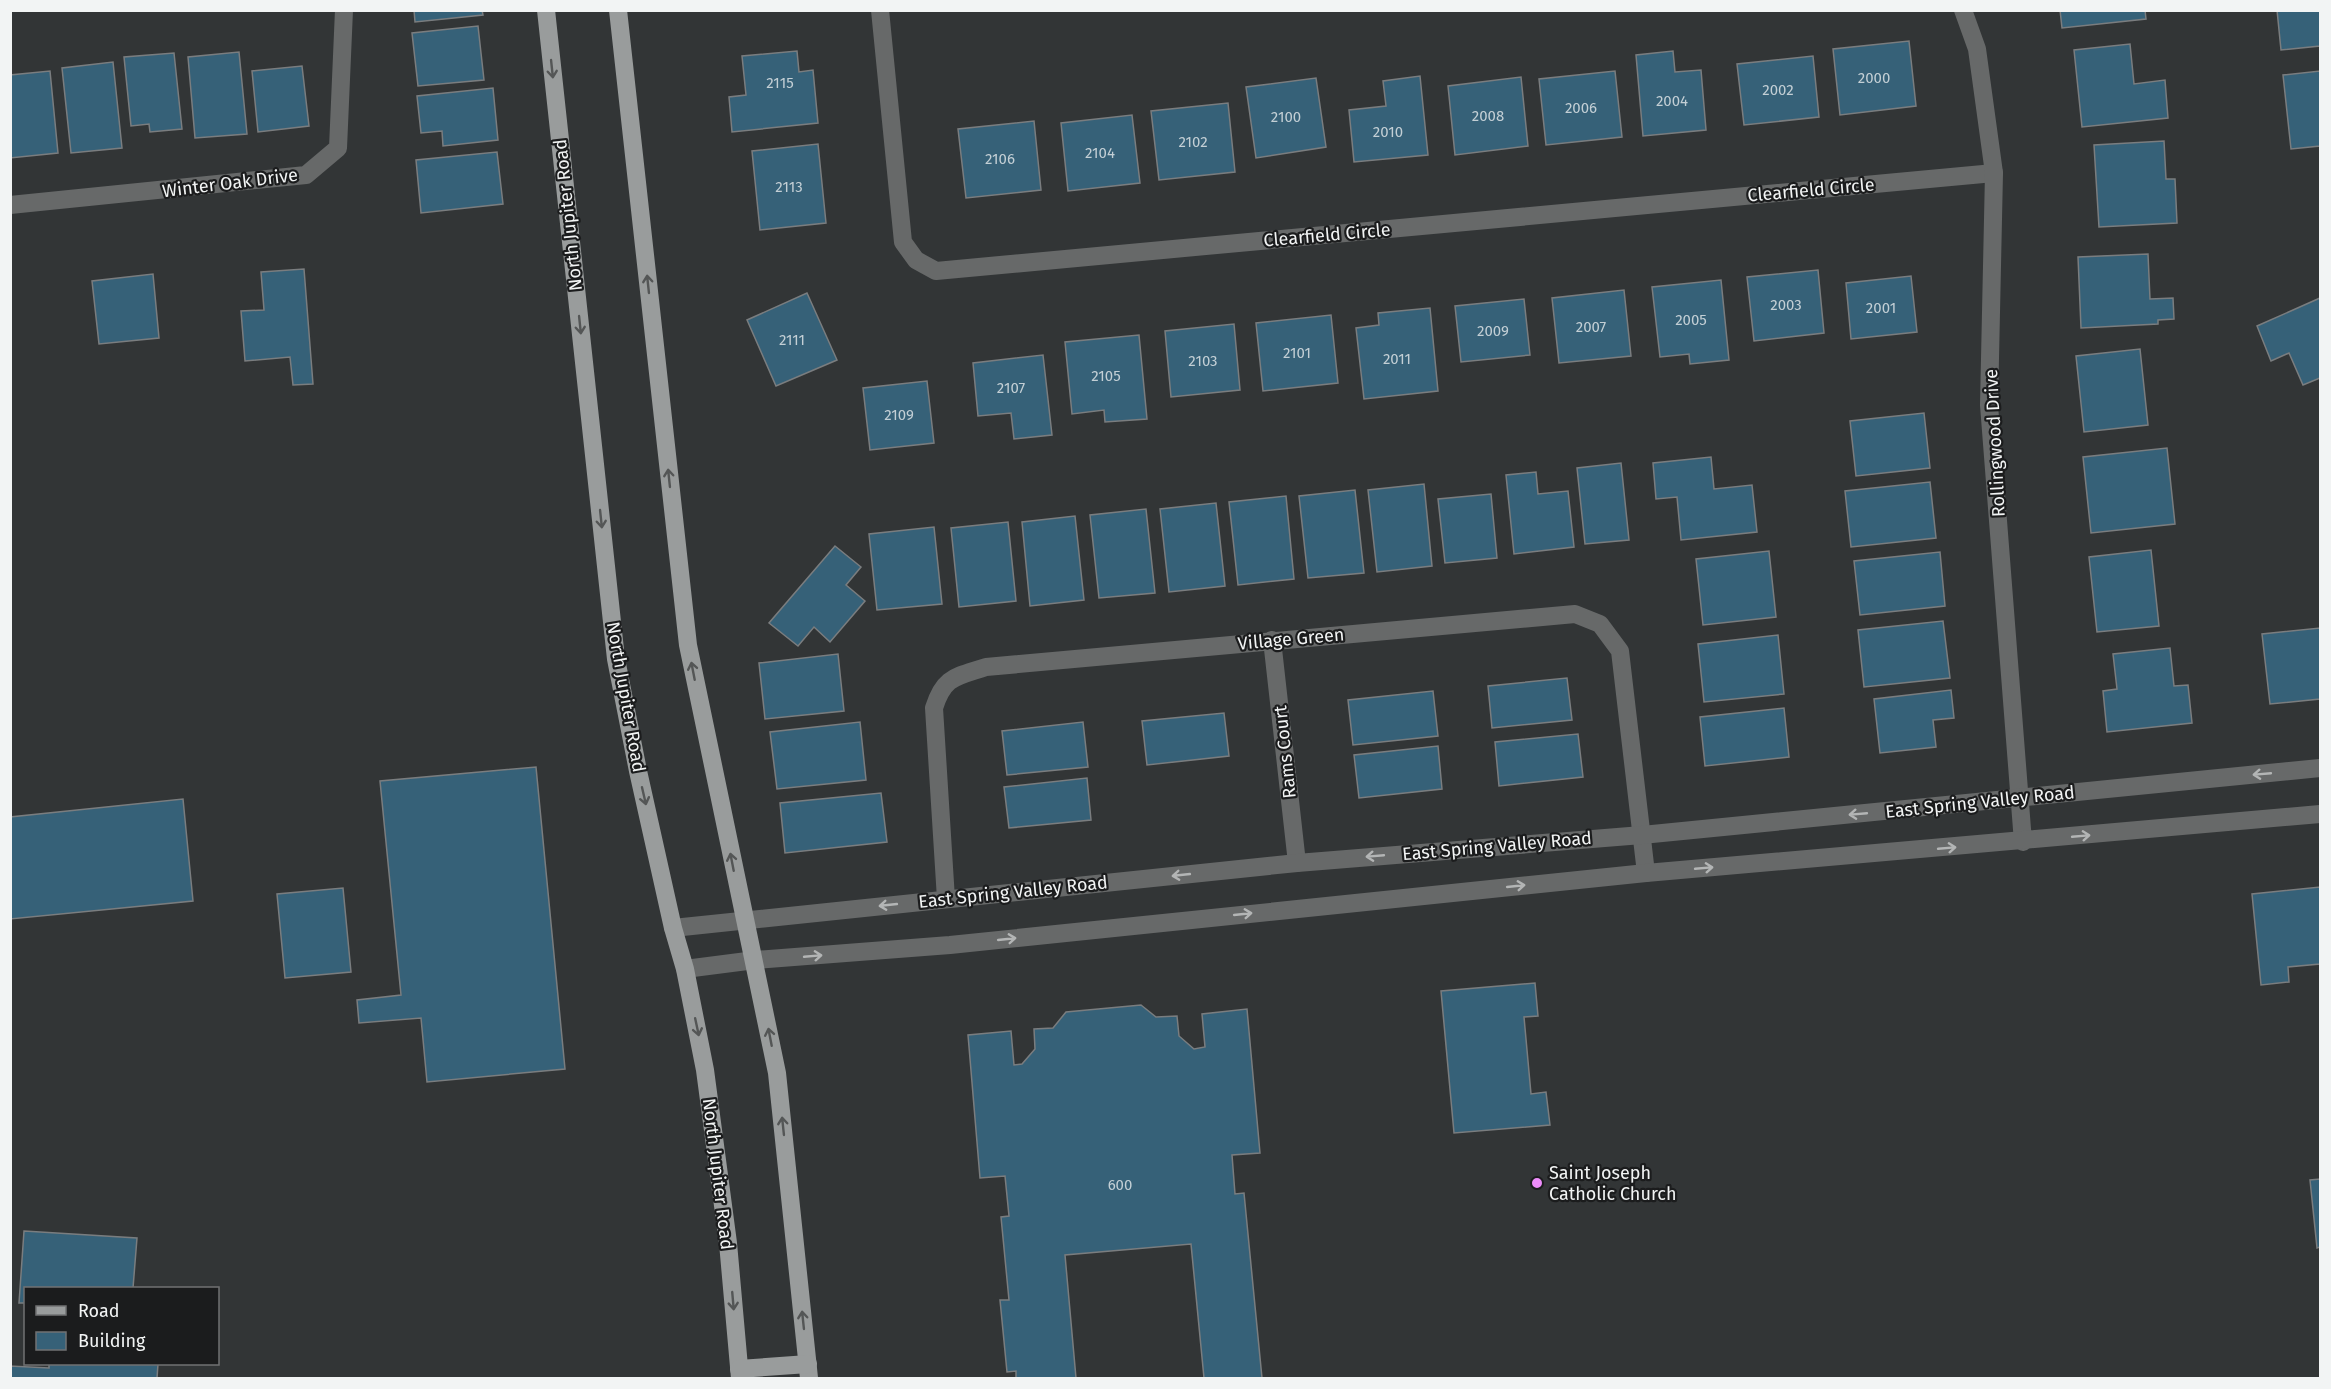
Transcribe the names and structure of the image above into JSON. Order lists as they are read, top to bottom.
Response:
{
  "streets": {
    "main road": ["North Jupiter Road"],
    "street": [
      "Winter Oak Drive",
      "Clearfield Circle",
      "Rollingwood Drive",
      "Village Green",
      "Rams Court",
      "East Spring Valley Road"
    ]
  },
  "crossings": [
    ["Clearfield Circle", "Rollingwood Drive"],
    ["North Jupiter Road", "East Spring Valley Road"],
    ["Rollingwood Drive", "East Spring Valley Road"],
    ["Village Green", "Rams Court"],
    ["Village Green", "East Spring Valley Road"],
    ["Rams Court", "East Spring Valley Road"]
  ],
  "places": ["Saint Joseph Catholic Church"],
  "house_numbers": [
    "2000",
    "2115",
    "2002",
    "2004",
    "2006",
    "2008",
    "2100",
    "2010",
    "2102",
    "2104",
    "2106",
    "2113",
    "2003",
    "2001",
    "2005",
    "2007",
    "2009",
    "2111",
    "2101",
    "2011",
    "2103",
    "2105",
    "2107",
    "2109",
    "600"
  ],
  "legend": ["Road", "Building"]
}
